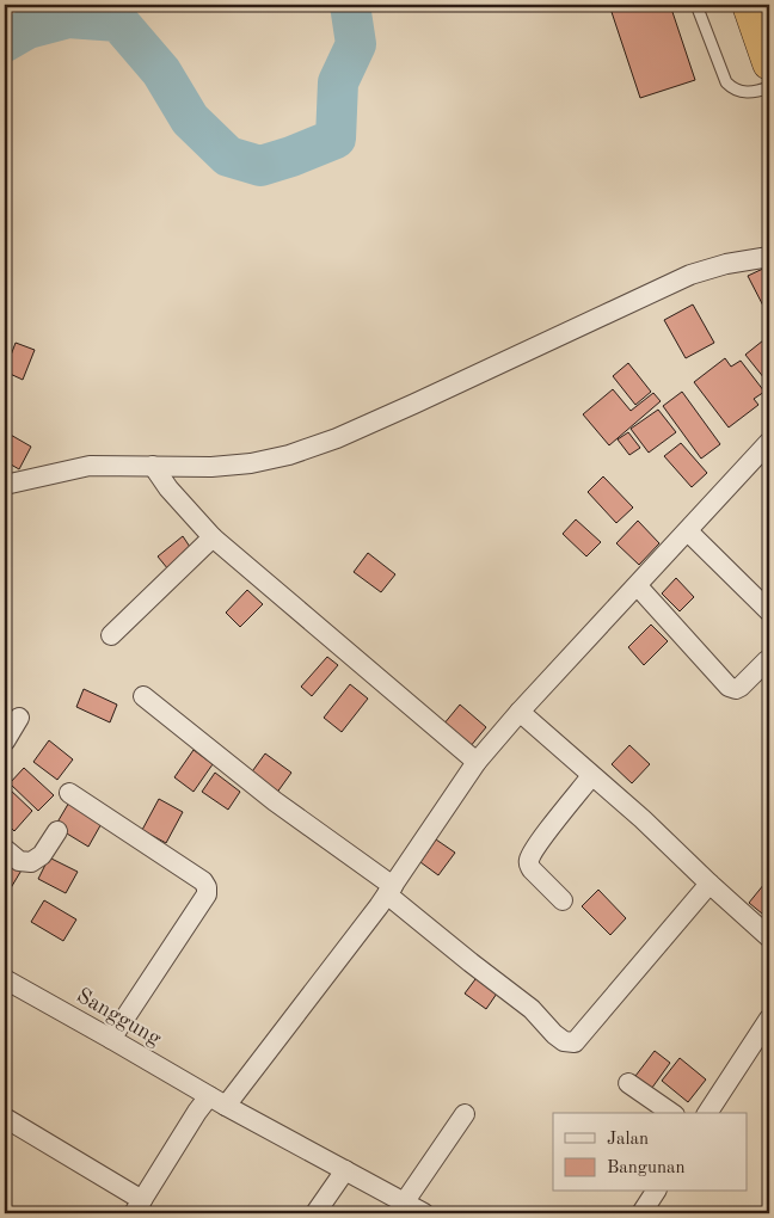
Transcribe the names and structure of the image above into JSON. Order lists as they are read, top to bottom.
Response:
{
  "streets": {
    "street": ["Sanggung"]
  },
  "legend": ["Jalan", "Bangunan"]
}
